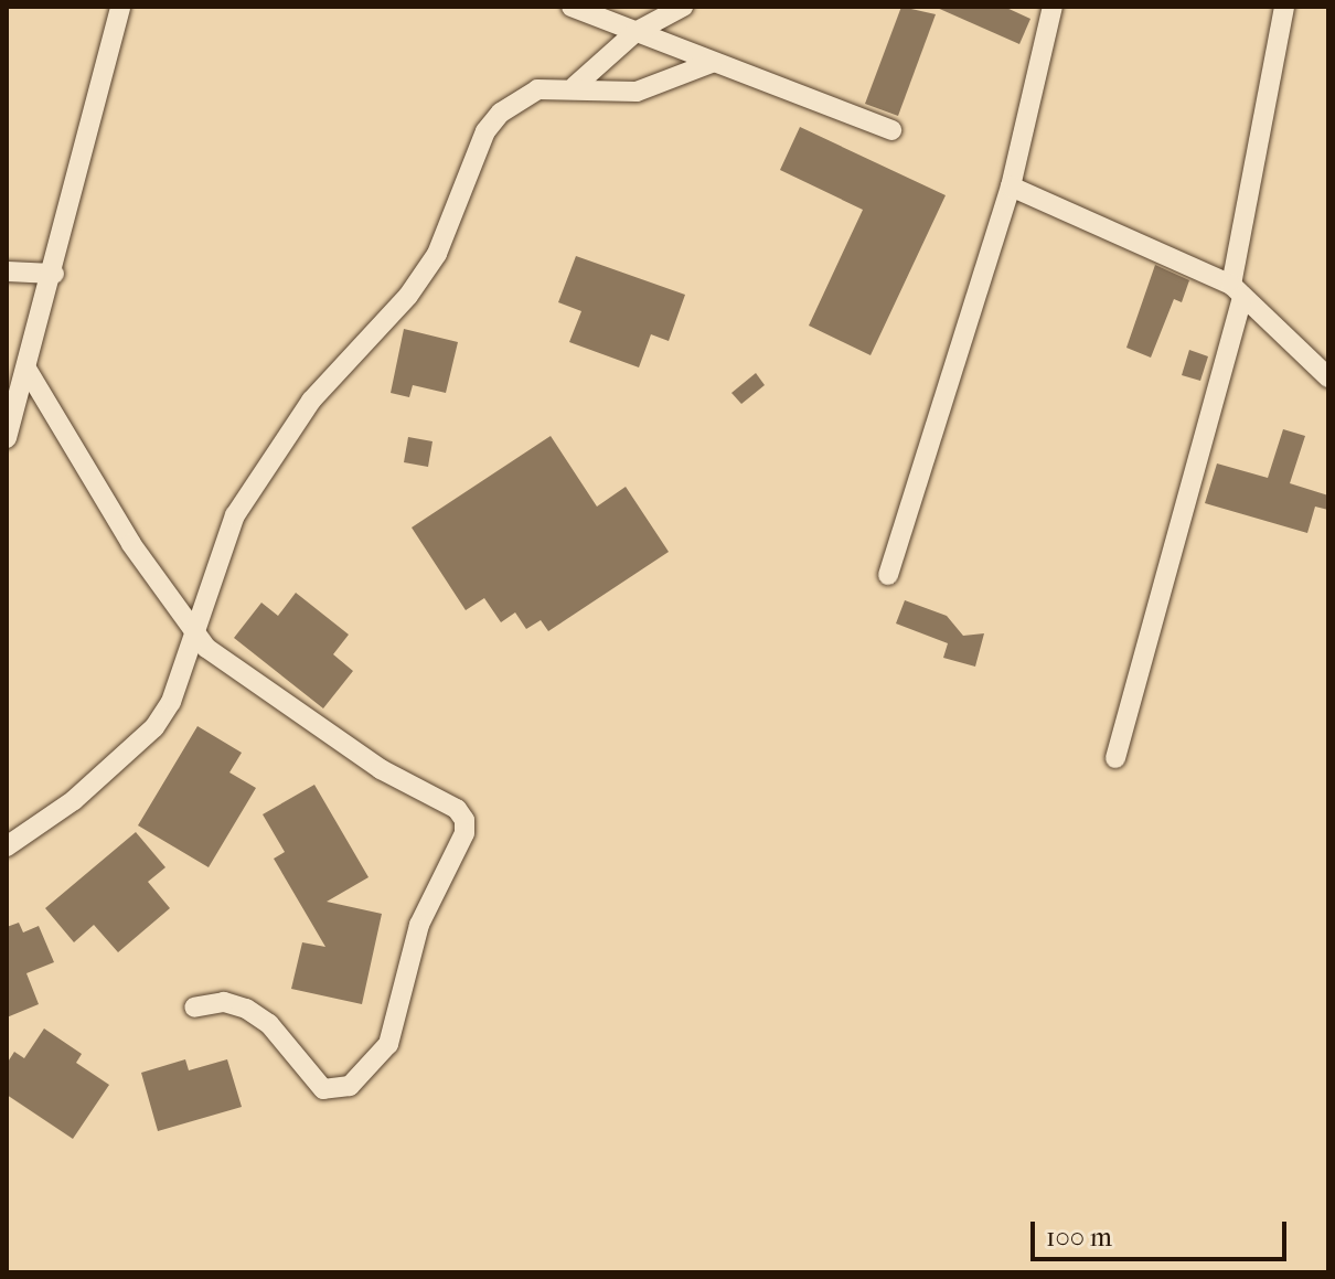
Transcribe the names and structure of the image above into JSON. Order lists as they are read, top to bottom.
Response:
{
  "scale_bar": "100 m"
}
